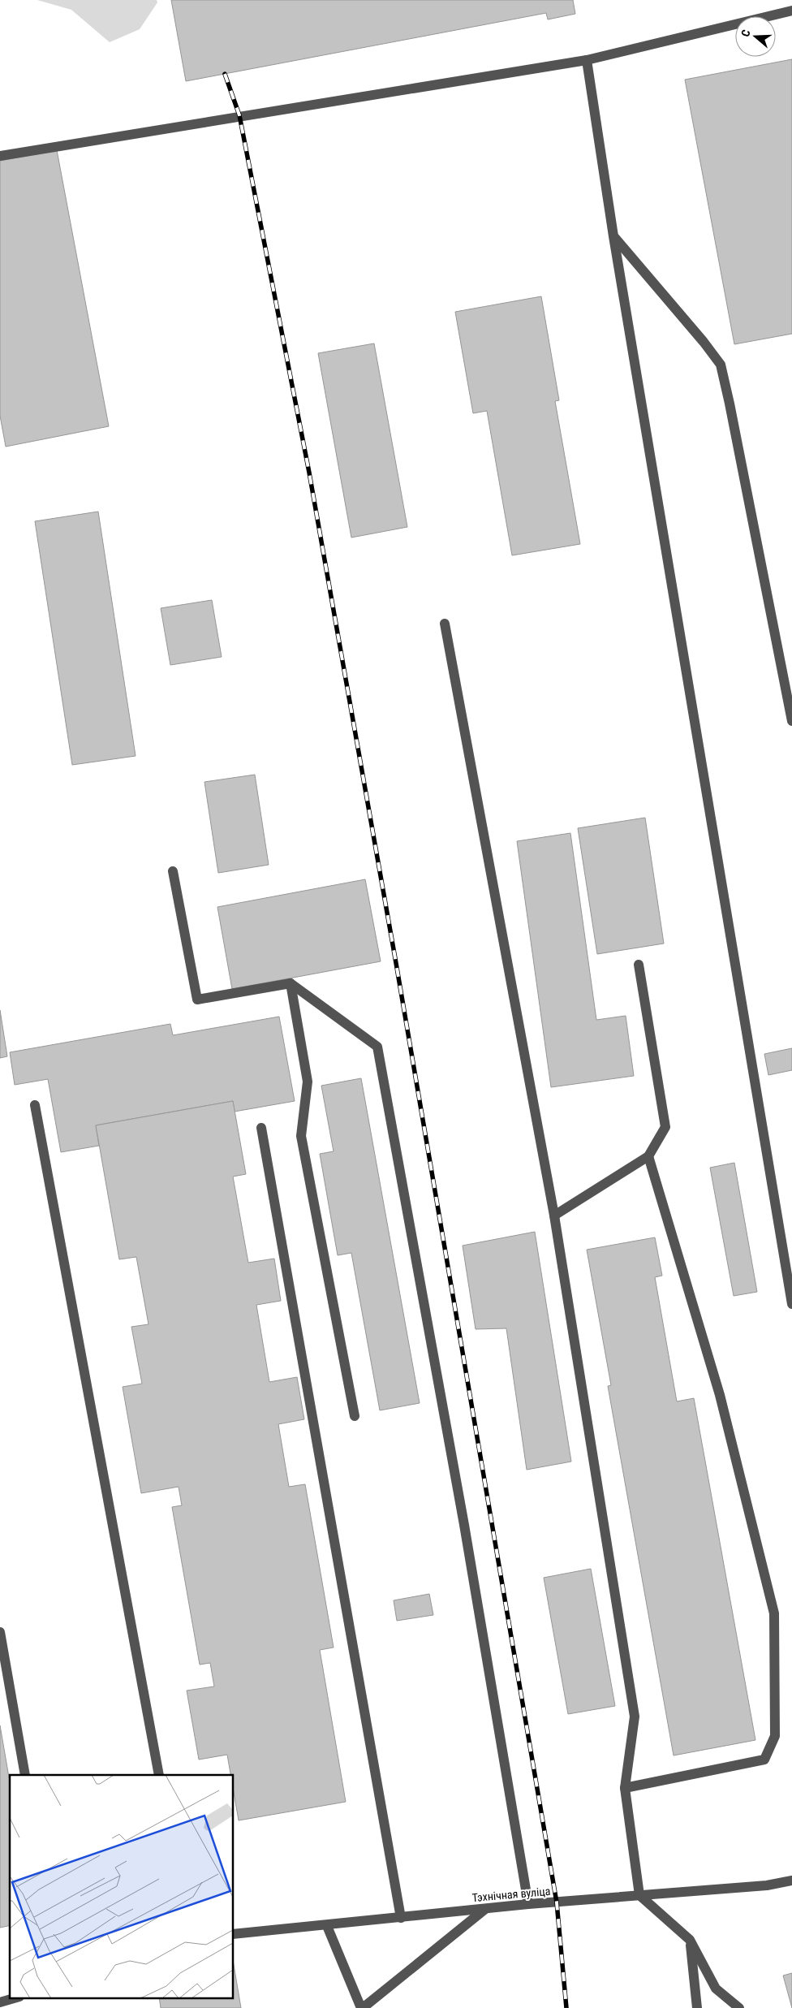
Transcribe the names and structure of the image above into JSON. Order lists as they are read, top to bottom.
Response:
{
  "streets": {
    "street": ["Тэхнічная вуліца"]
  },
  "north": "left"
}
